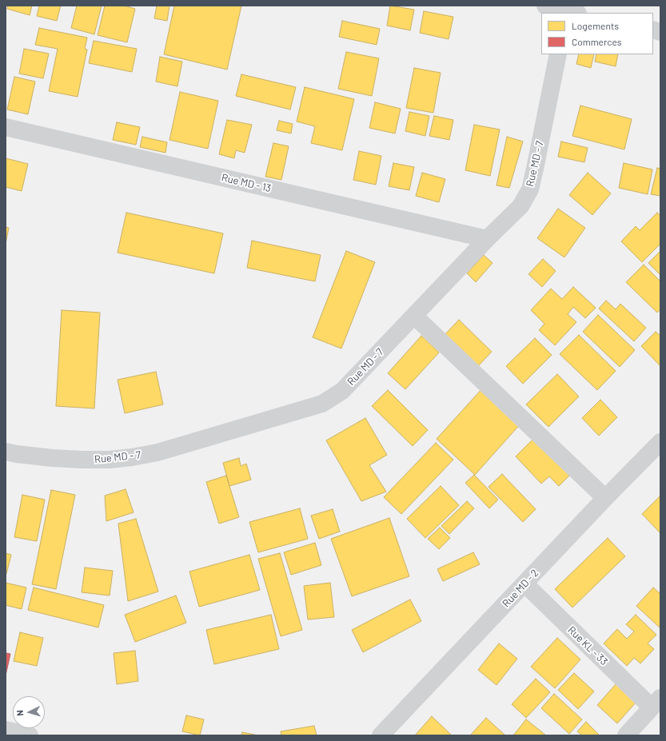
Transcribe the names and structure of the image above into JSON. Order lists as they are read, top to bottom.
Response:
{
  "streets": {
    "street": [
      "Rue MD - 7",
      "Rue MD - 13",
      "Rue MD - 2",
      "Rue KL - 33"
    ]
  },
  "crossings": [
    ["Rue MD - 7", "Rue MD - 13"],
    ["Rue MD - 2", "Rue KL - 33"]
  ],
  "legend": ["Logements", "Commerces"],
  "north": "left"
}
